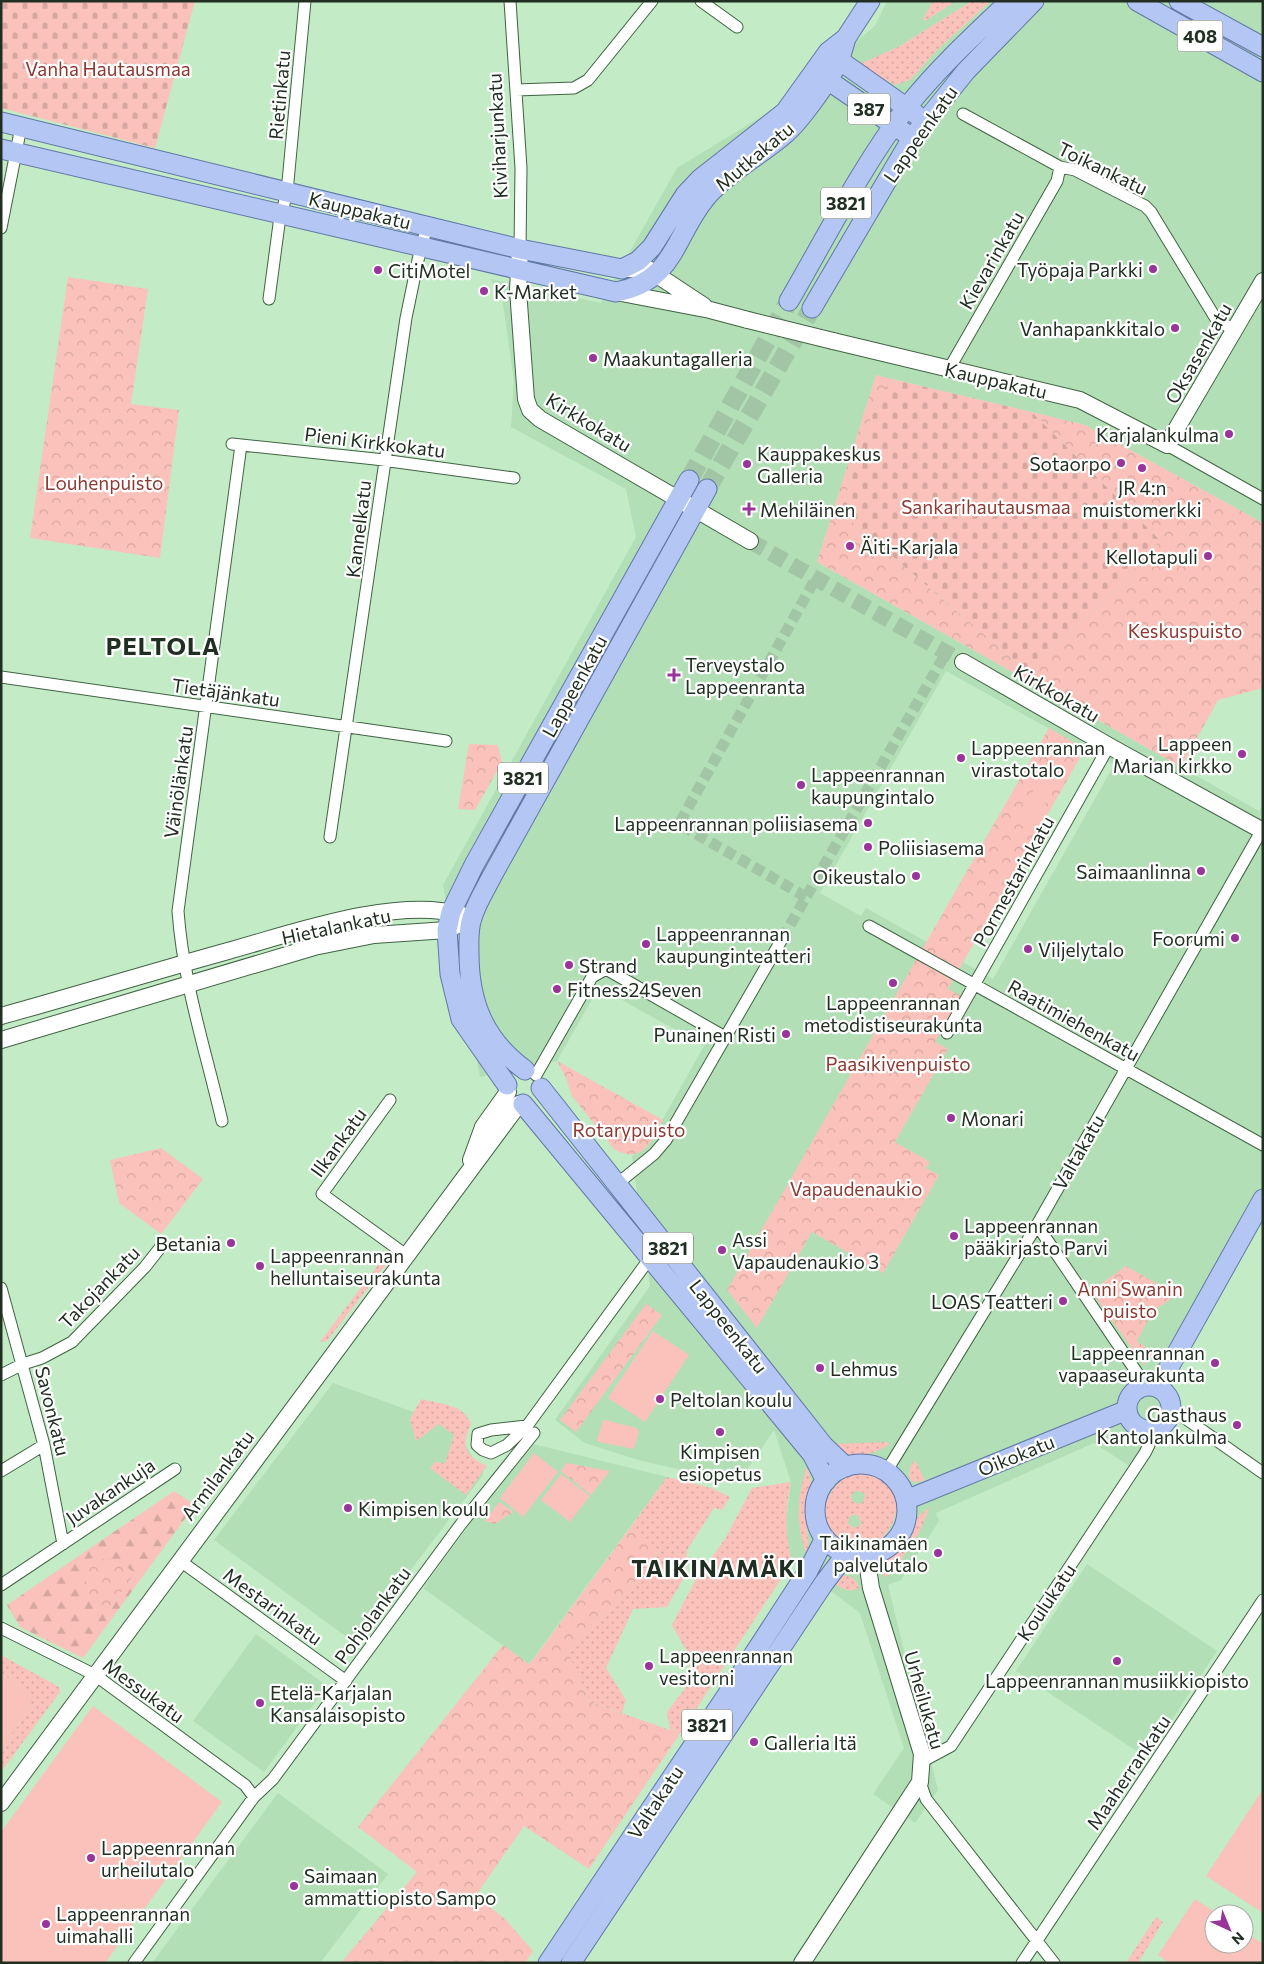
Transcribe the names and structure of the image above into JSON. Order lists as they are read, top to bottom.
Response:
{
  "streets": {
    "main road": [
      "408",
      "387",
      "Lappeenkatu",
      "Mutkakatu",
      "3821",
      "Kauppakatu",
      "Valtakatu",
      "Oikokatu"
    ],
    "street": [
      "Rietinkatu",
      "Kiviharjunkatu",
      "Toikankatu",
      "Kievarinkatu",
      "Oksasenkatu",
      "Kirkkokatu",
      "Pieni Kirkkokatu",
      "Kannelkatu",
      "Tietäjänkatu",
      "Väinölänkatu",
      "Pormestarinkatu",
      "Hietalankatu",
      "Raatimiehenkatu",
      "Ilkankatu",
      "Takojankatu",
      "Savonkatu",
      "Armilankatu",
      "Juvakankuja",
      "Koulukatu",
      "Mestarinkatu",
      "Pohjolankatu",
      "Messukatu",
      "Urheilukatu",
      "Maaherrankatu"
    ]
  },
  "crossings": [
    ["Rietinkatu", "Kauppakatu"],
    ["387", "Lappeenkatu"],
    ["387", "Mutkakatu"],
    ["Lappeenkatu", "Kirkkokatu"],
    ["Lappeenkatu", "Hietalankatu"],
    ["Lappeenkatu", "Valtakatu"],
    ["Lappeenkatu", "Oikokatu"],
    ["Lappeenkatu", "Armilankatu"],
    ["Lappeenkatu", "Pohjolankatu"],
    ["Lappeenkatu", "Urheilukatu"],
    ["Kiviharjunkatu", "Kauppakatu"],
    ["Kiviharjunkatu", "Kirkkokatu"],
    ["Mutkakatu", "Kauppakatu"],
    ["Toikankatu", "Kievarinkatu"],
    ["Toikankatu", "Oksasenkatu"],
    ["Kauppakatu", "Kievarinkatu"],
    ["Kauppakatu", "Oksasenkatu"],
    ["Kauppakatu", "Kirkkokatu"],
    ["Kauppakatu", "Kannelkatu"],
    ["Kirkkokatu", "Pormestarinkatu"],
    ["Kirkkokatu", "Valtakatu"],
    ["Pieni Kirkkokatu", "Kannelkatu"],
    ["Pieni Kirkkokatu", "Väinölänkatu"],
    ["Kannelkatu", "Tietäjänkatu"],
    ["Tietäjänkatu", "Väinölänkatu"],
    ["Väinölänkatu", "Hietalankatu"],
    ["Pormestarinkatu", "Raatimiehenkatu"],
    ["Raatimiehenkatu", "Valtakatu"],
    ["Ilkankatu", "Armilankatu"],
    ["Valtakatu", "Oikokatu"],
    ["Valtakatu", "Urheilukatu"],
    ["Takojankatu", "Savonkatu"],
    ["Savonkatu", "Juvakankuja"],
    ["Oikokatu", "Koulukatu"],
    ["Oikokatu", "Urheilukatu"],
    ["Armilankatu", "Mestarinkatu"],
    ["Armilankatu", "Messukatu"],
    ["Koulukatu", "Urheilukatu"],
    ["Mestarinkatu", "Pohjolankatu"],
    ["Pohjolankatu", "Messukatu"]
  ],
  "districts": ["PELTOLA", "TAIKINAMÄKI"],
  "parks": [
    "Vanha Hautausmaa",
    "Louhenpuisto",
    "Sankarihautausmaa",
    "Keskuspuisto",
    "Paasikivenpuisto",
    "Rotarypuisto",
    "Vapaudenaukio",
    "Anni Swanin puisto"
  ],
  "places": {
    "other": [
      "Työpaja Parkki",
      "CitiMotel",
      "K-Market",
      "Vanhapankkitalo",
      "Maakuntagalleria",
      "Karjalankulma",
      "Sotaorpo",
      "Kauppakeskus Galleria",
      "JR 4:n muistomerkki",
      "Äiti-Karjala",
      "Kellotapuli",
      "Lappeen Marian kirkko",
      "Lappeenrannan virastotalo",
      "Lappeenrannan kaupungintalo",
      "Lappeenrannan poliisiasema",
      "Poliisiasema",
      "Saimaanlinna",
      "Oikeustalo",
      "Foorumi",
      "Lappeenrannan kaupunginteatteri",
      "Viljelytalo",
      "Strand",
      "Lappeenrannan metodistiseurakunta",
      "Fitness24Seven",
      "Punainen Risti",
      "Monari",
      "Lappeenrannan pääkirjasto Parvi",
      "Betania",
      "Assi Vapaudenaukio 3",
      "Lappeenrannan helluntaiseurakunta",
      "LOAS Teatteri",
      "Lappeenrannan vapaaseurakunta",
      "Lehmus",
      "Peltolan koulu",
      "Gasthaus Kantolankulma",
      "Kimpisen esiopetus",
      "Kimpisen koulu",
      "Taikinamäen palvelutalo",
      "Lappeenrannan musiikkiopisto",
      "Lappeenrannan vesitorni",
      "Etelä-Karjalan Kansalaisopisto",
      "Galleria Itä",
      "Lappeenrannan urheilutalo",
      "Saimaan ammattiopisto Sampo",
      "Lappeenrannan uimahalli"
    ],
    "health": ["Mehiläinen", "Terveystalo Lappeenranta"]
  },
  "north": "bottom right"
}
